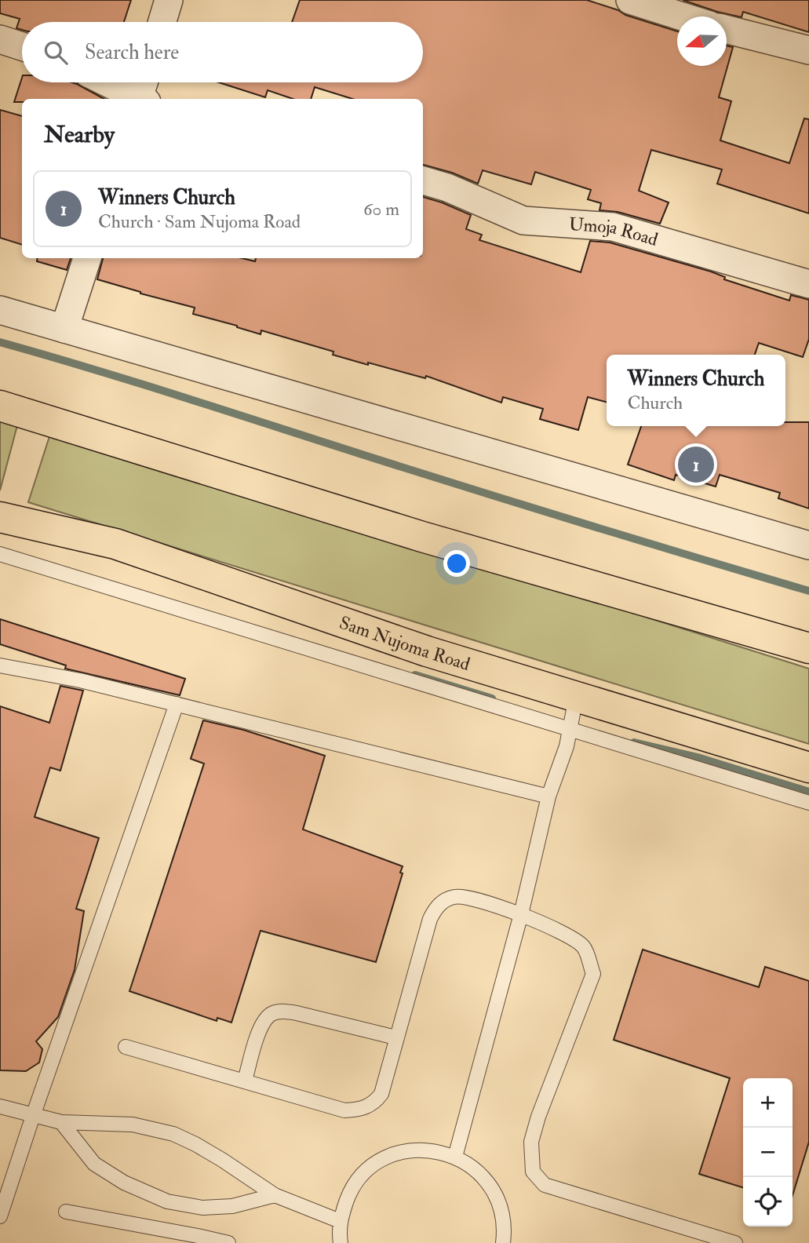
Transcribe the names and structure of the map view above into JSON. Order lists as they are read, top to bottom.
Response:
{
  "streets": {
    "main road": ["Sam Nujoma Road"],
    "street": ["Umoja Road"]
  },
  "north": "left",
  "page": {
    "search": "Search here",
    "heading": "Nearby",
    "list": [
      {
        "mark": "1",
        "name": "Winners Church",
        "note": "Church · Sam Nujoma Road",
        "value": "60 m"
      }
    ],
    "popup": ["Winners Church", "Church"],
    "pins": "1",
    "map_buttons": ["+", "−"]
  }
}
